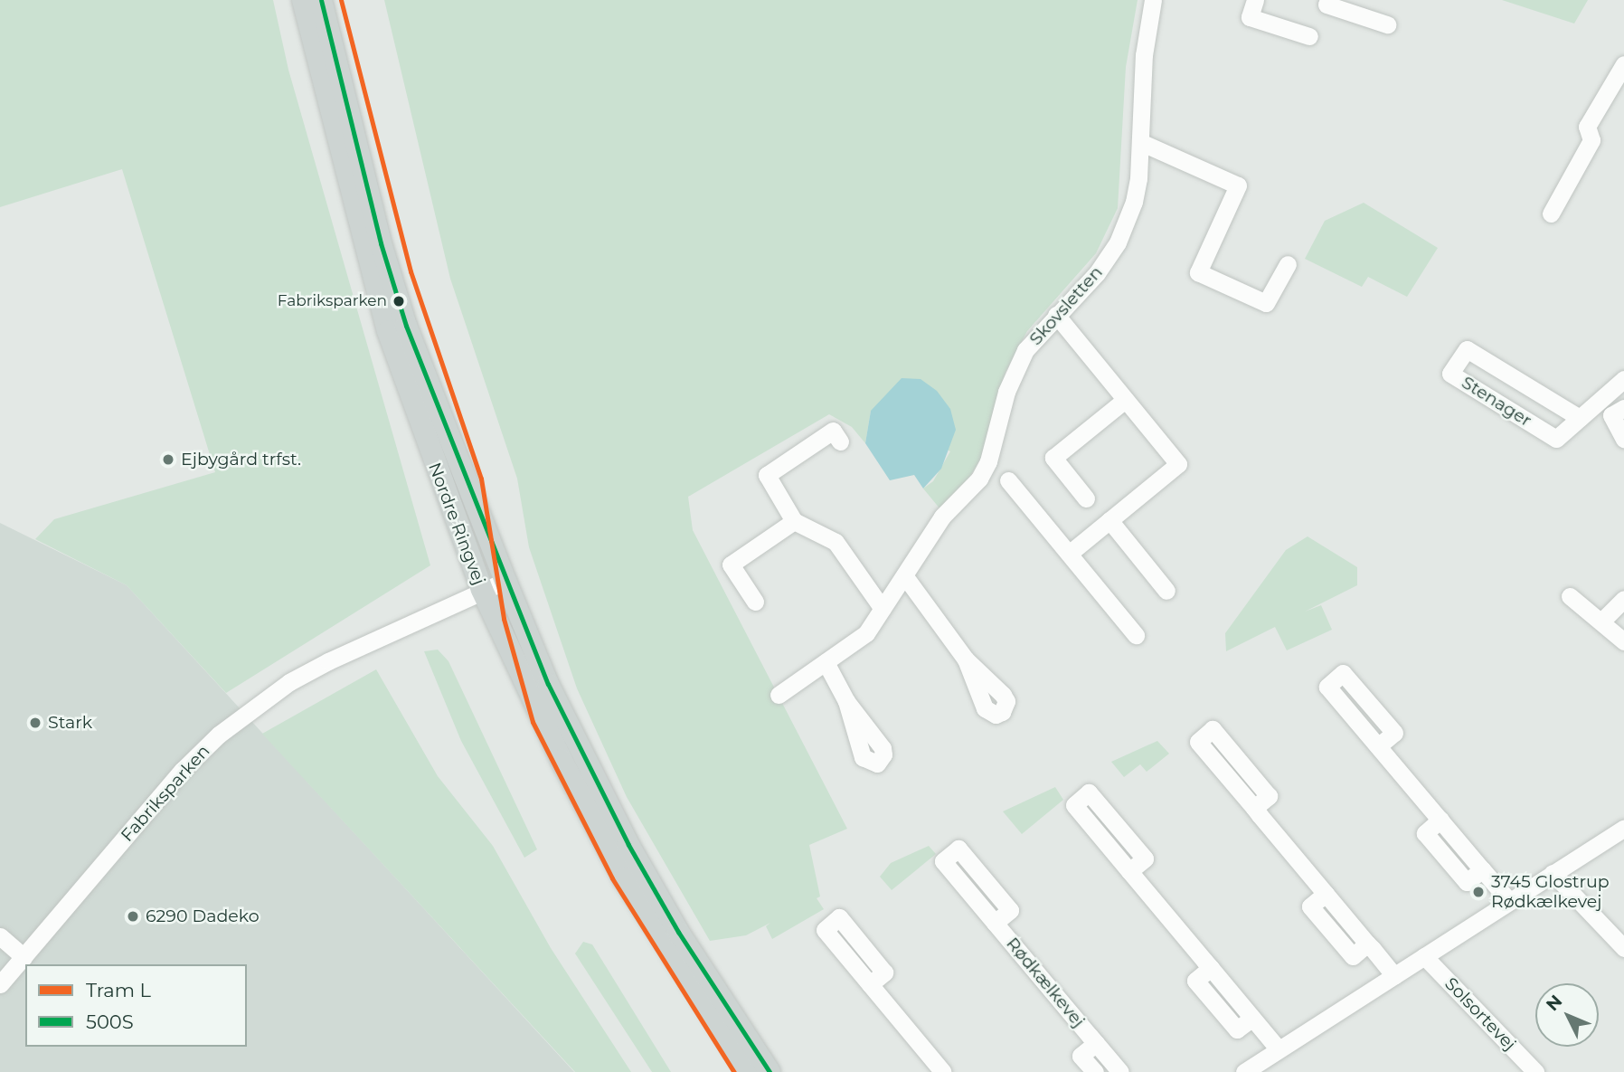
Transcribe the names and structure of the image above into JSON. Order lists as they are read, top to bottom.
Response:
{
  "streets": {
    "main road": ["Nordre Ringvej"],
    "street": [
      "Skovsletten",
      "Stenager",
      "Fabriksparken",
      "Rødkælkevej",
      "Solsortevej"
    ]
  },
  "crossings": [
    ["Nordre Ringvej", "Fabriksparken"]
  ],
  "places": [
    "Fabriksparken",
    "Ejbygård trfst.",
    "Stark",
    "3745 Glostrup Rødkælkevej",
    "6290 Dadeko"
  ],
  "lines": ["tram line L", "transit line 500S"],
  "legend": ["Tram L", "500S"],
  "north": "top left"
}
